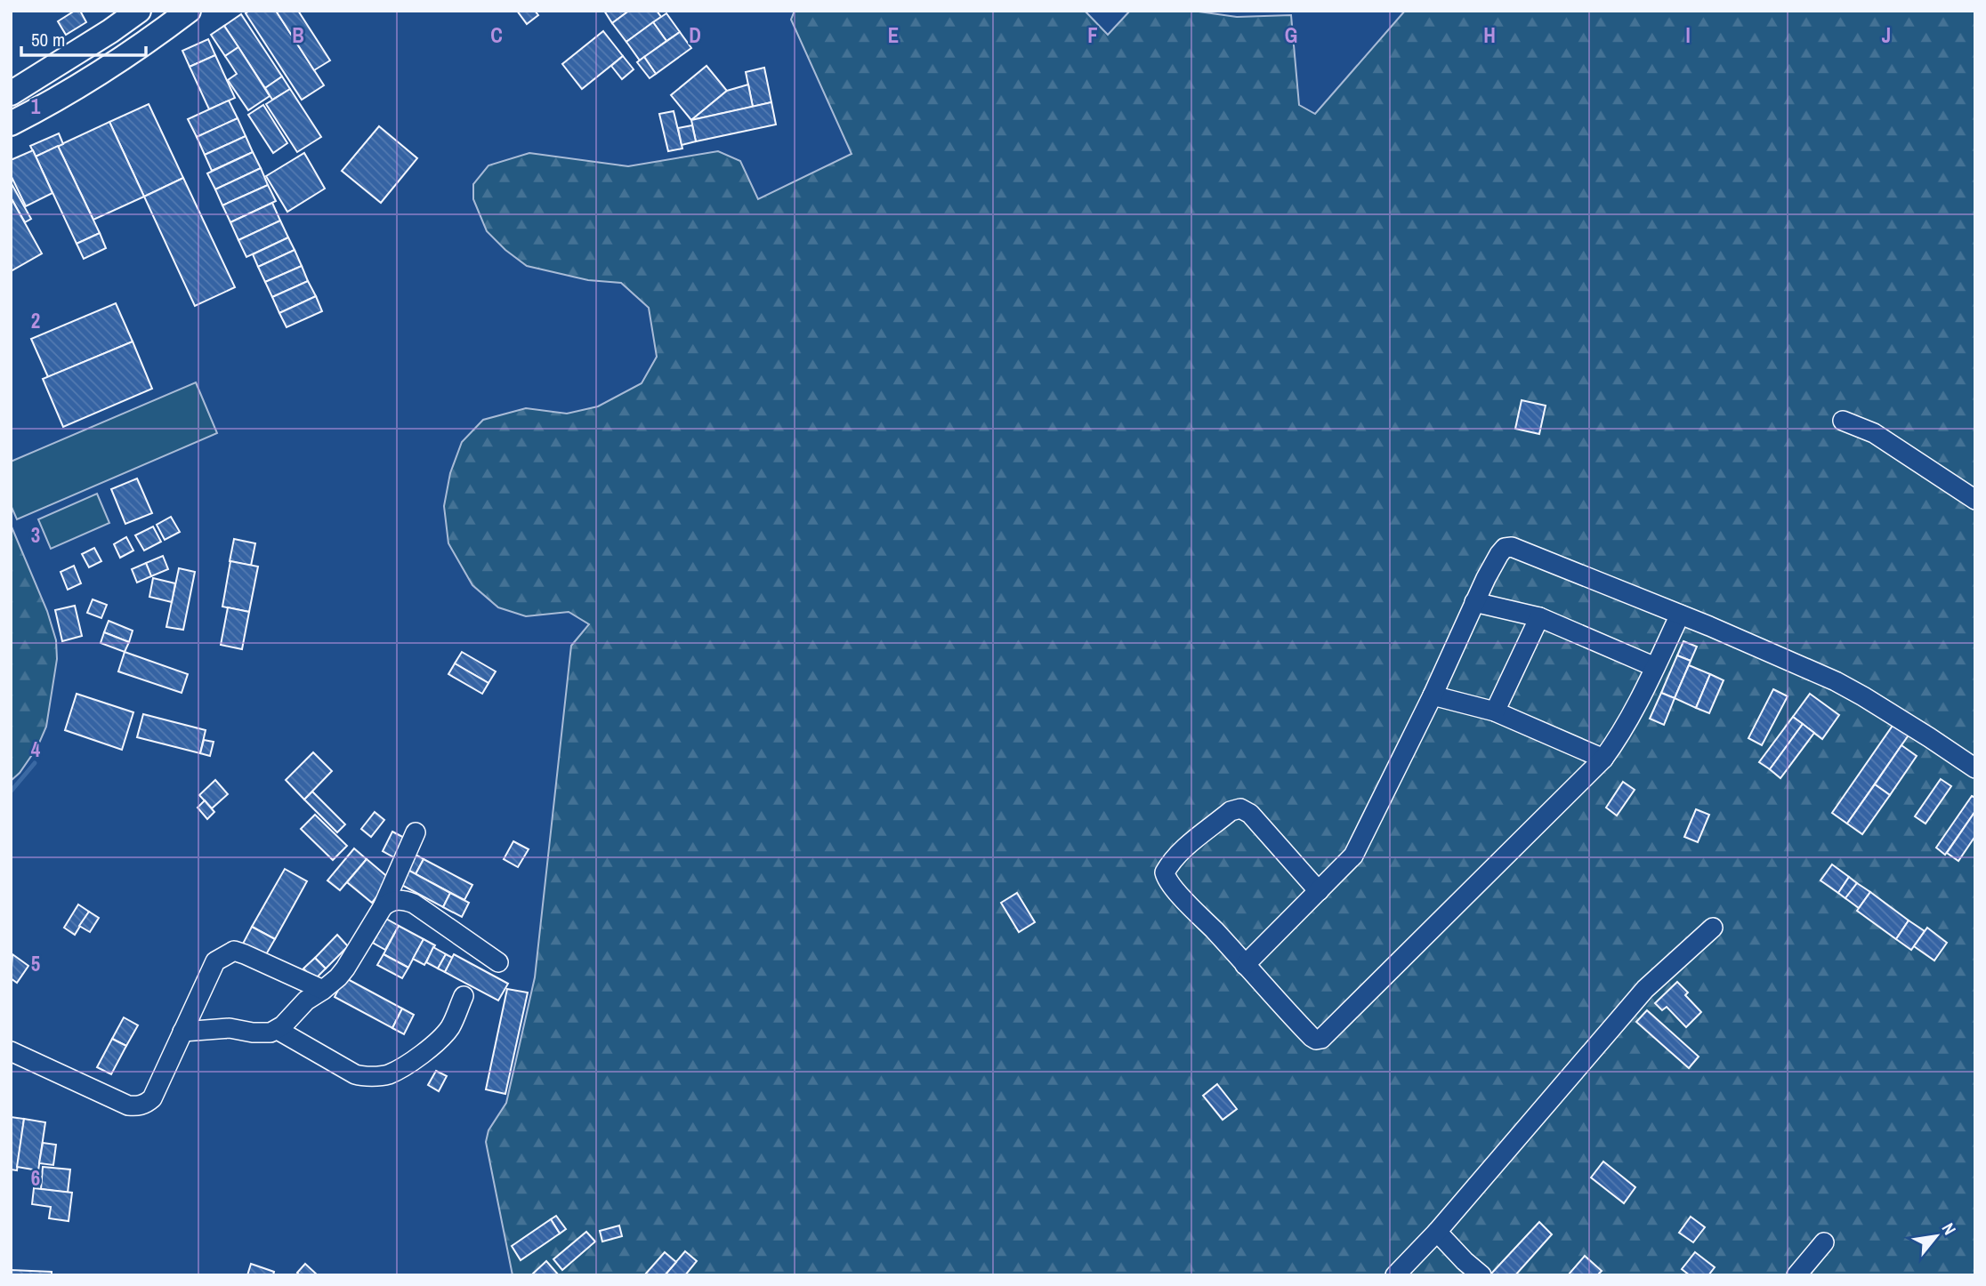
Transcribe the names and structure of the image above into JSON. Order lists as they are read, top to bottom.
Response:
{
  "scale_bar": "50 m",
  "north": "top right",
  "grid": {
    "columns": [
      "B",
      "C",
      "D",
      "E",
      "F",
      "G",
      "H",
      "I",
      "J"
    ],
    "rows": [
      "1",
      "2",
      "3",
      "4",
      "5",
      "6"
    ]
  }
}
